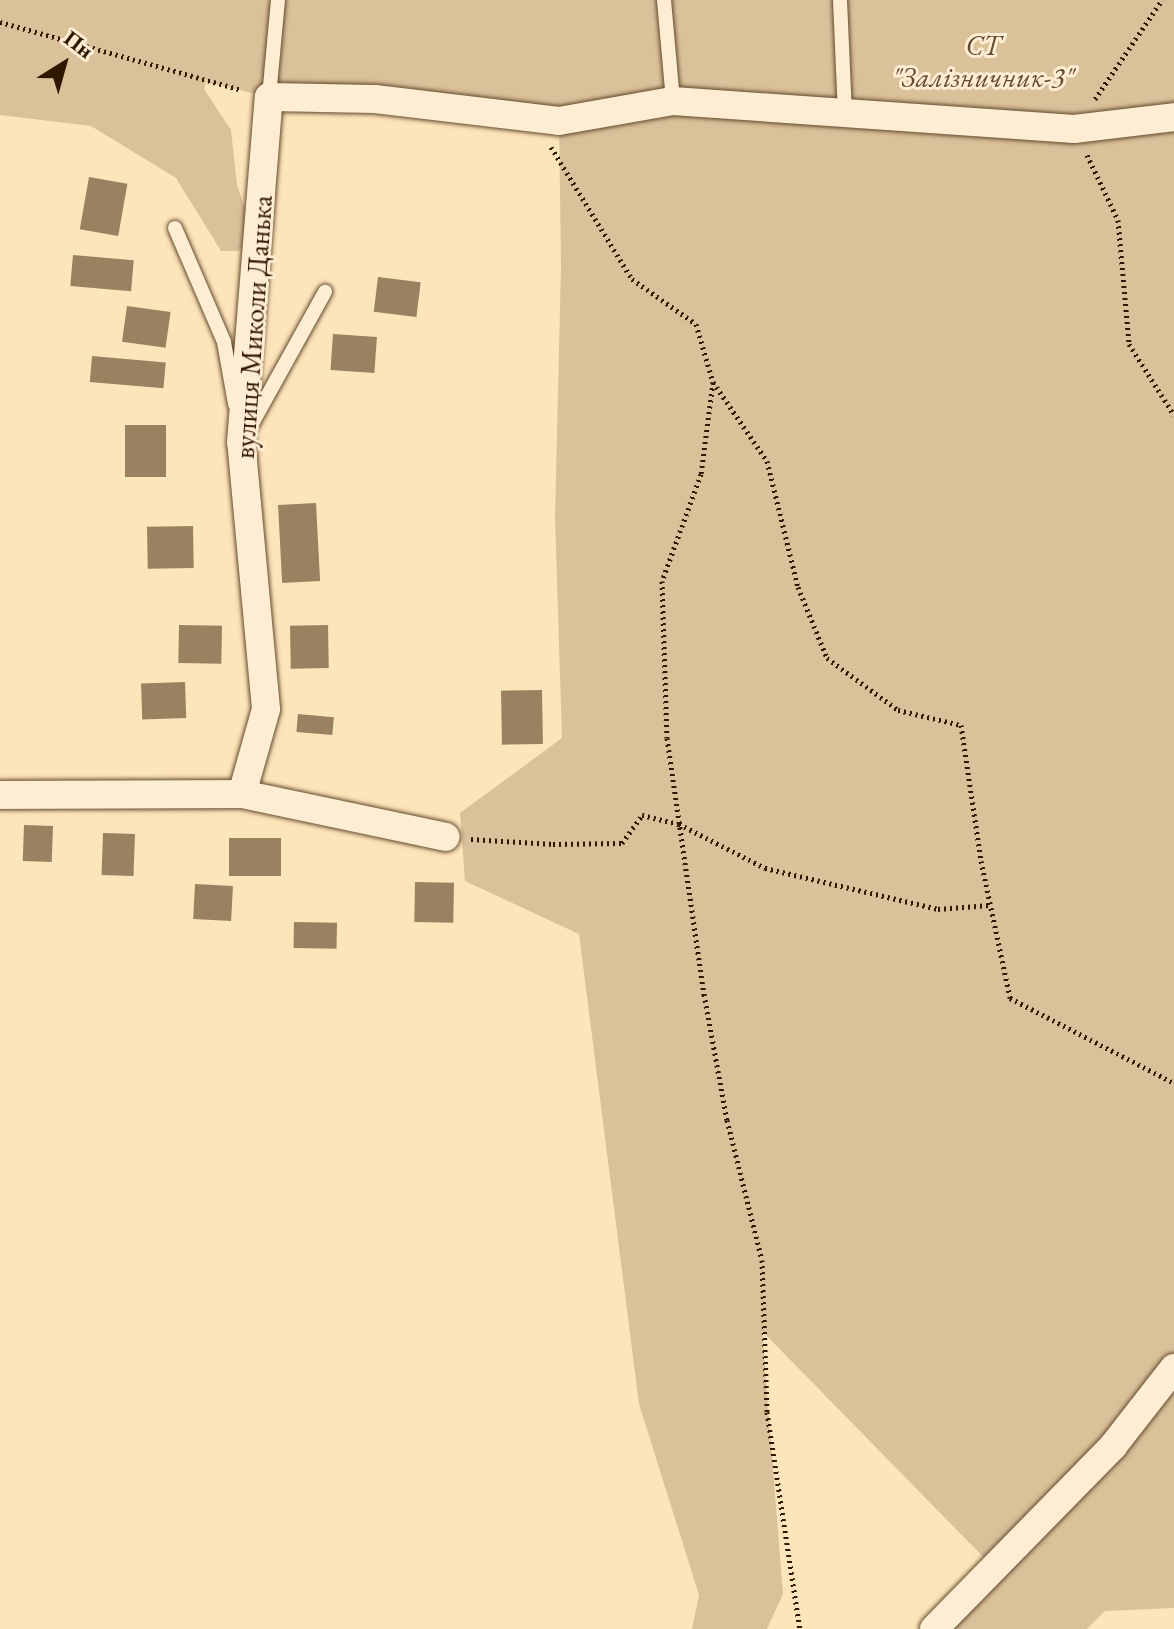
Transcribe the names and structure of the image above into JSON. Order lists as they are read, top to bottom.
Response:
{
  "streets": {
    "street": ["вулиця Миколи Данька"]
  },
  "parks": ["СТ \"Залізничник-3\""],
  "north": "top right"
}
